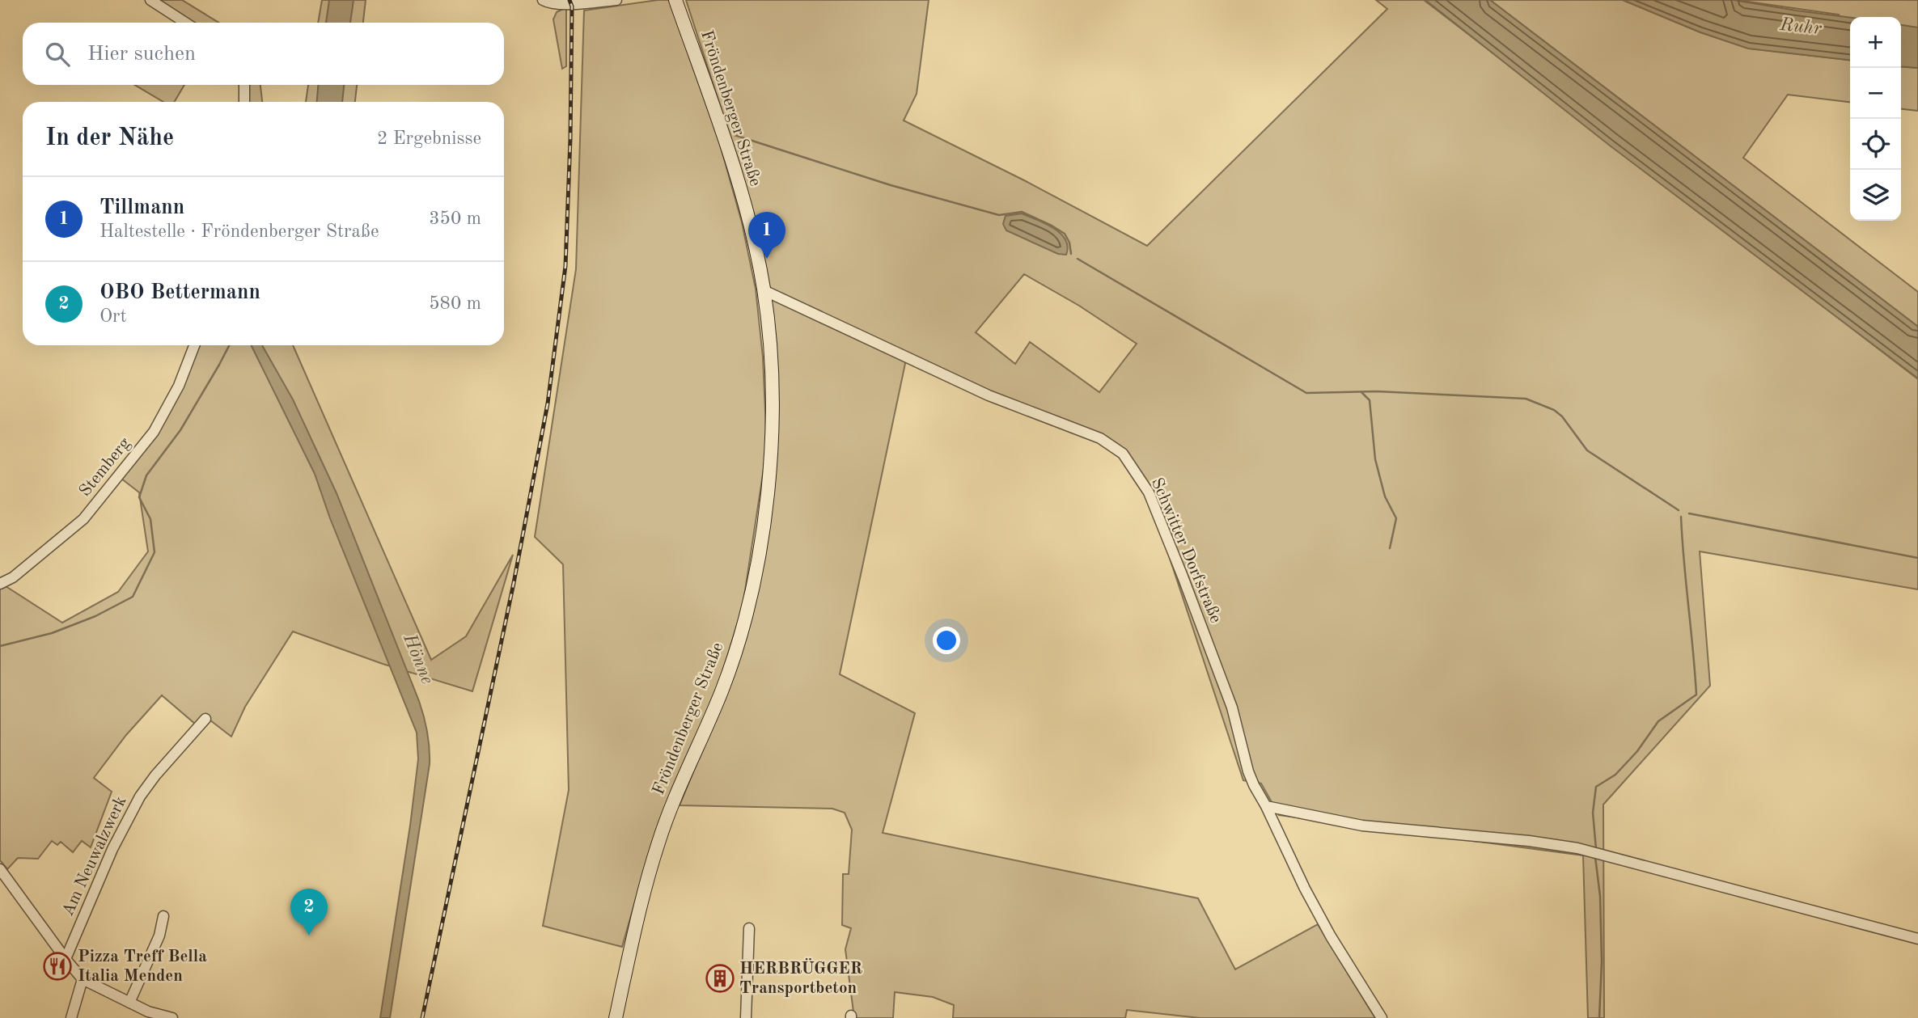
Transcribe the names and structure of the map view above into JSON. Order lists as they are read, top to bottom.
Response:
{
  "streets": {
    "main road": ["Fröndenberger Straße"],
    "street": ["Stemberg", "Schwitter Dorfstraße", "Am Neuwalzwerk"]
  },
  "crossings": [
    ["Fröndenberger Straße", "Schwitter Dorfstraße"]
  ],
  "water": ["Ruhr", "Hönne"],
  "places": {
    "restaurant": ["Pizza Treff Bella Italia Menden"],
    "building": ["HERBRÜGGER Transportbeton"]
  },
  "page": {
    "map_buttons": ["+", "−"],
    "search": "Hier suchen",
    "heading": ["In der Nähe", "2 Ergebnisse"],
    "list": [
      {
        "mark": "1",
        "name": "Tillmann",
        "note": "Haltestelle · Fröndenberger Straße",
        "value": "350 m"
      },
      {
        "mark": "2",
        "name": "OBO Bettermann",
        "note": "Ort",
        "value": "580 m"
      }
    ],
    "pins": ["1", "2"]
  }
}
